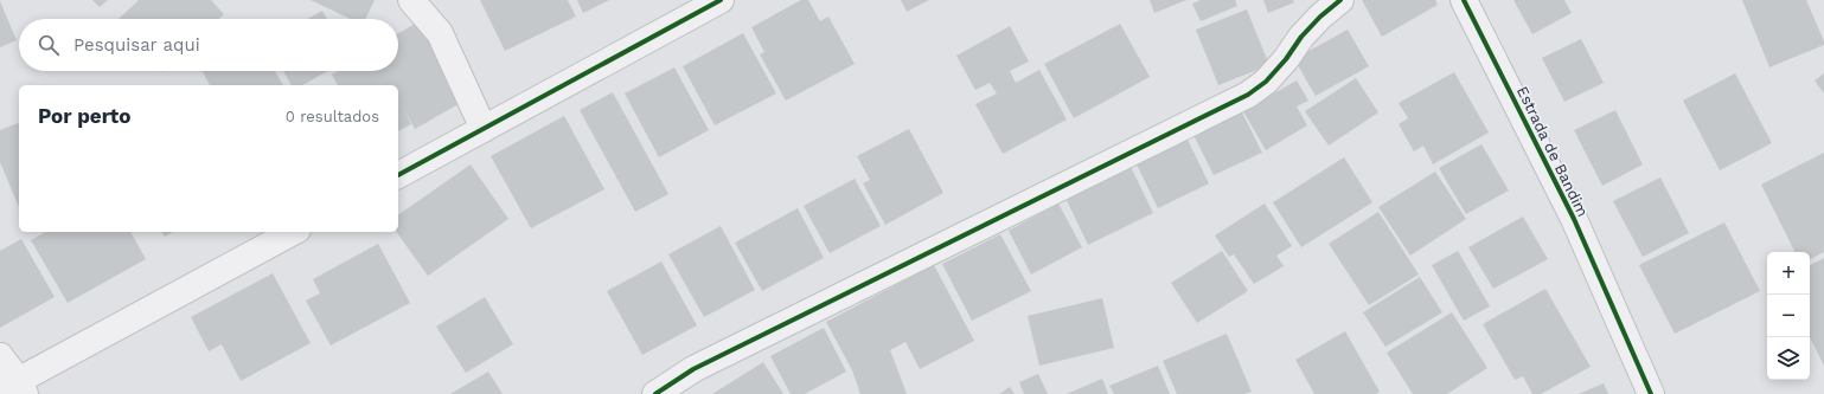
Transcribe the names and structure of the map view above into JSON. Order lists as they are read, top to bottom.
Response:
{
  "streets": {
    "street": ["Estrada de Bandim"]
  },
  "page": {
    "search": "Pesquisar aqui",
    "heading": ["Por perto", "0 resultados"],
    "map_buttons": ["+", "−"]
  }
}
